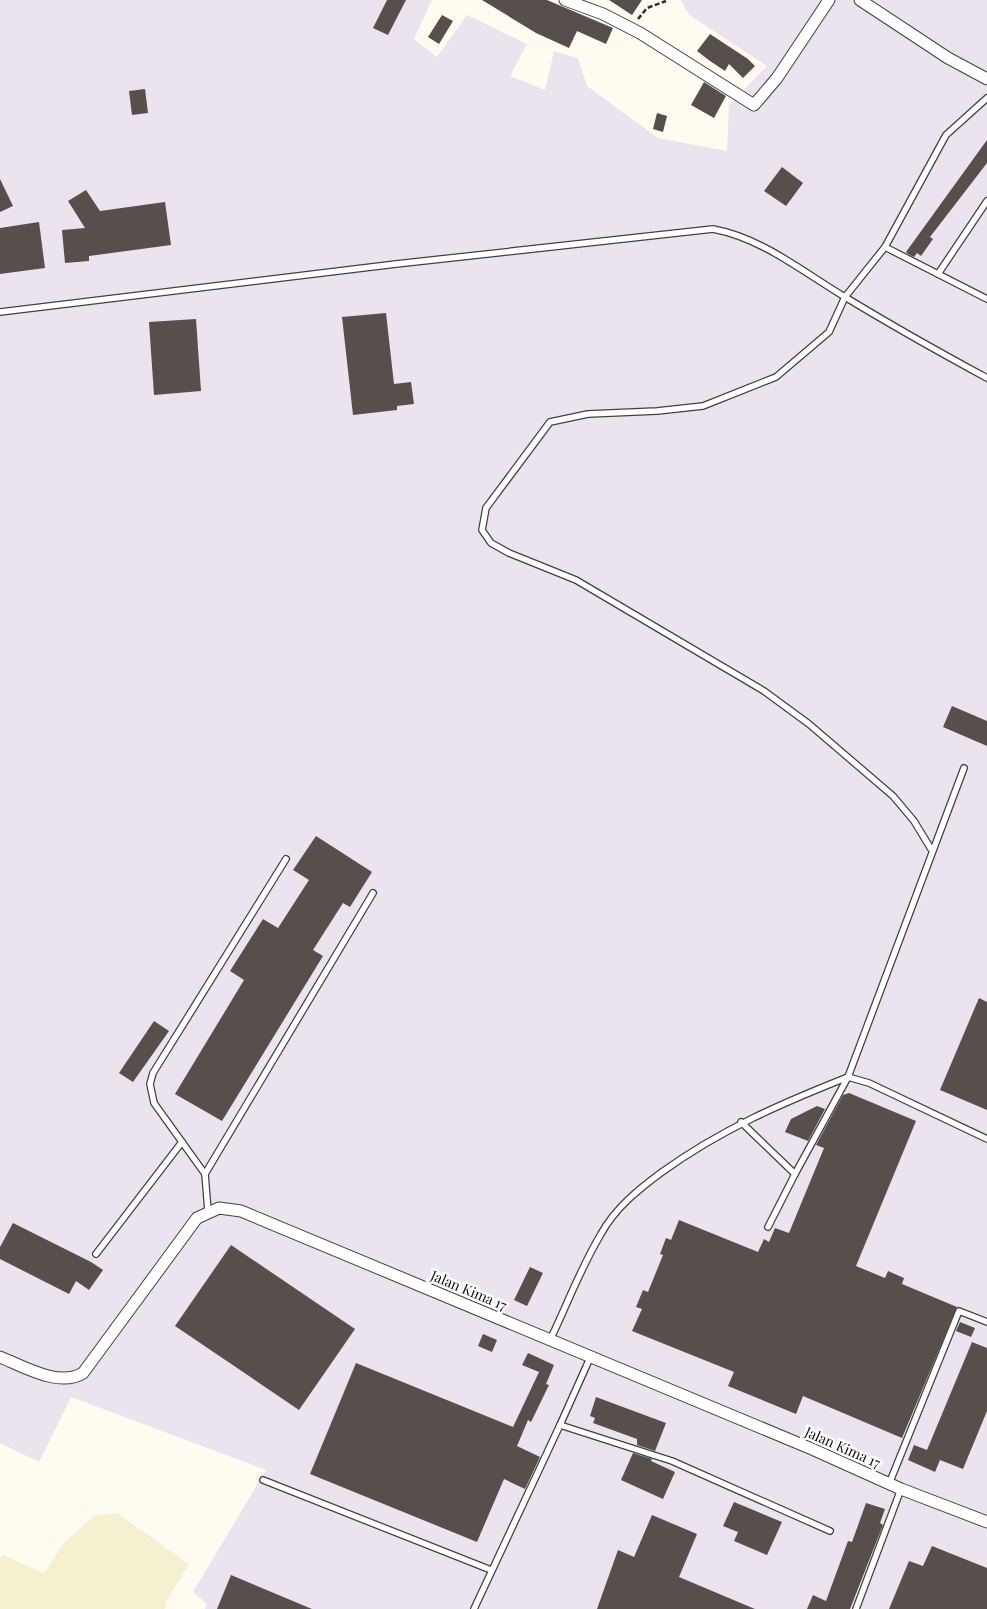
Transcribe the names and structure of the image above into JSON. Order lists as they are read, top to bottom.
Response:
{
  "streets": {
    "street": ["Jalan Kima 17"]
  }
}
